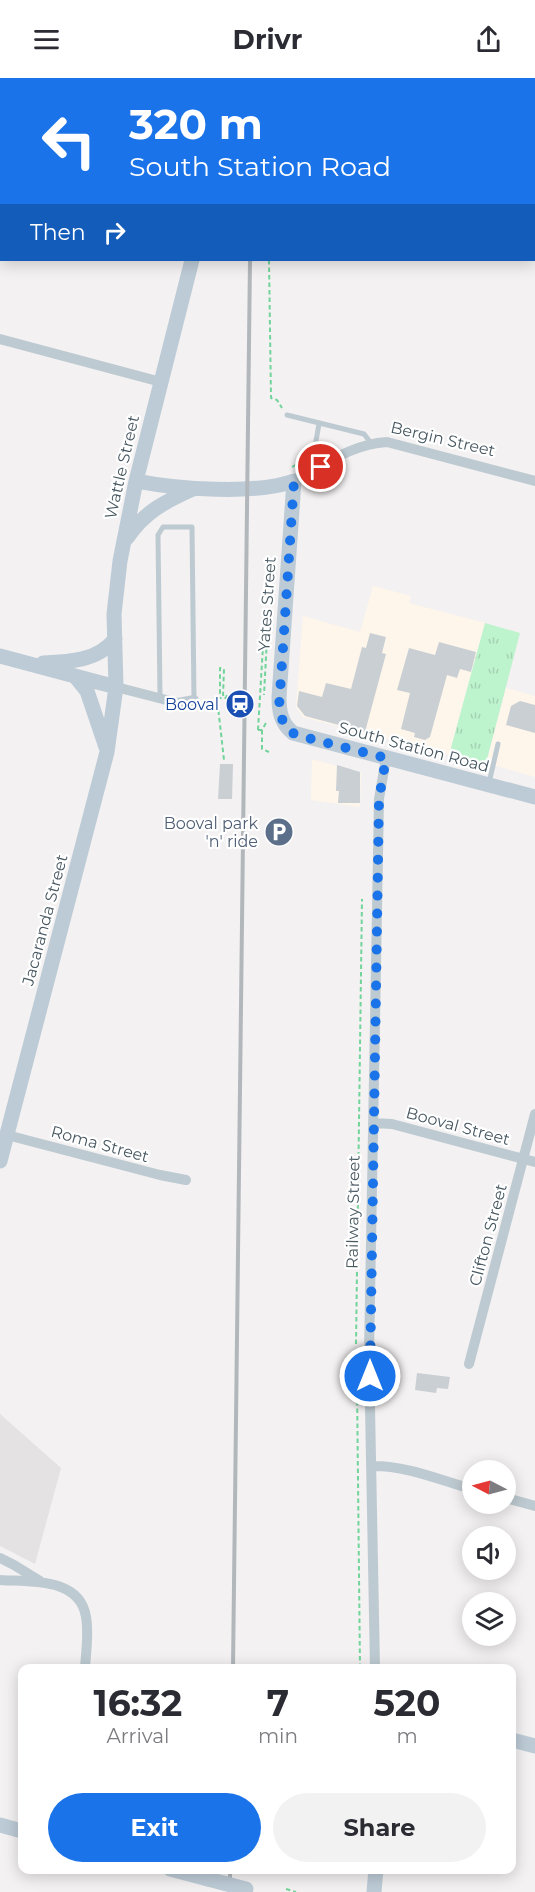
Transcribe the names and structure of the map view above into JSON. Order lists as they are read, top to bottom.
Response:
{
  "streets": {
    "street": [
      "Bergin Street",
      "Wattle Street",
      "Yates Street",
      "South Station Road",
      "Jacaranda Street",
      "Booval Street",
      "Roma Street",
      "Railway Street",
      "Clifton Street"
    ]
  },
  "crossings": [
    ["Bergin Street", "Wattle Street"],
    ["Bergin Street", "Yates Street"],
    ["Wattle Street", "Jacaranda Street"],
    ["Yates Street", "South Station Road"],
    ["South Station Road", "Railway Street"],
    ["Jacaranda Street", "Roma Street"],
    ["Booval Street", "Railway Street"],
    ["Booval Street", "Clifton Street"]
  ],
  "places": {
    "station": ["Booval"],
    "parking": ["Booval park 'n' ride"]
  },
  "north": "left",
  "page": {
    "header": "Drivr",
    "turn": ["320 m", "South Station Road"],
    "then": "Then",
    "eta": [
      "16:32",
      "Arrival",
      "7",
      "min",
      "520",
      "m"
    ],
    "buttons": ["Exit", "Share"]
  }
}
